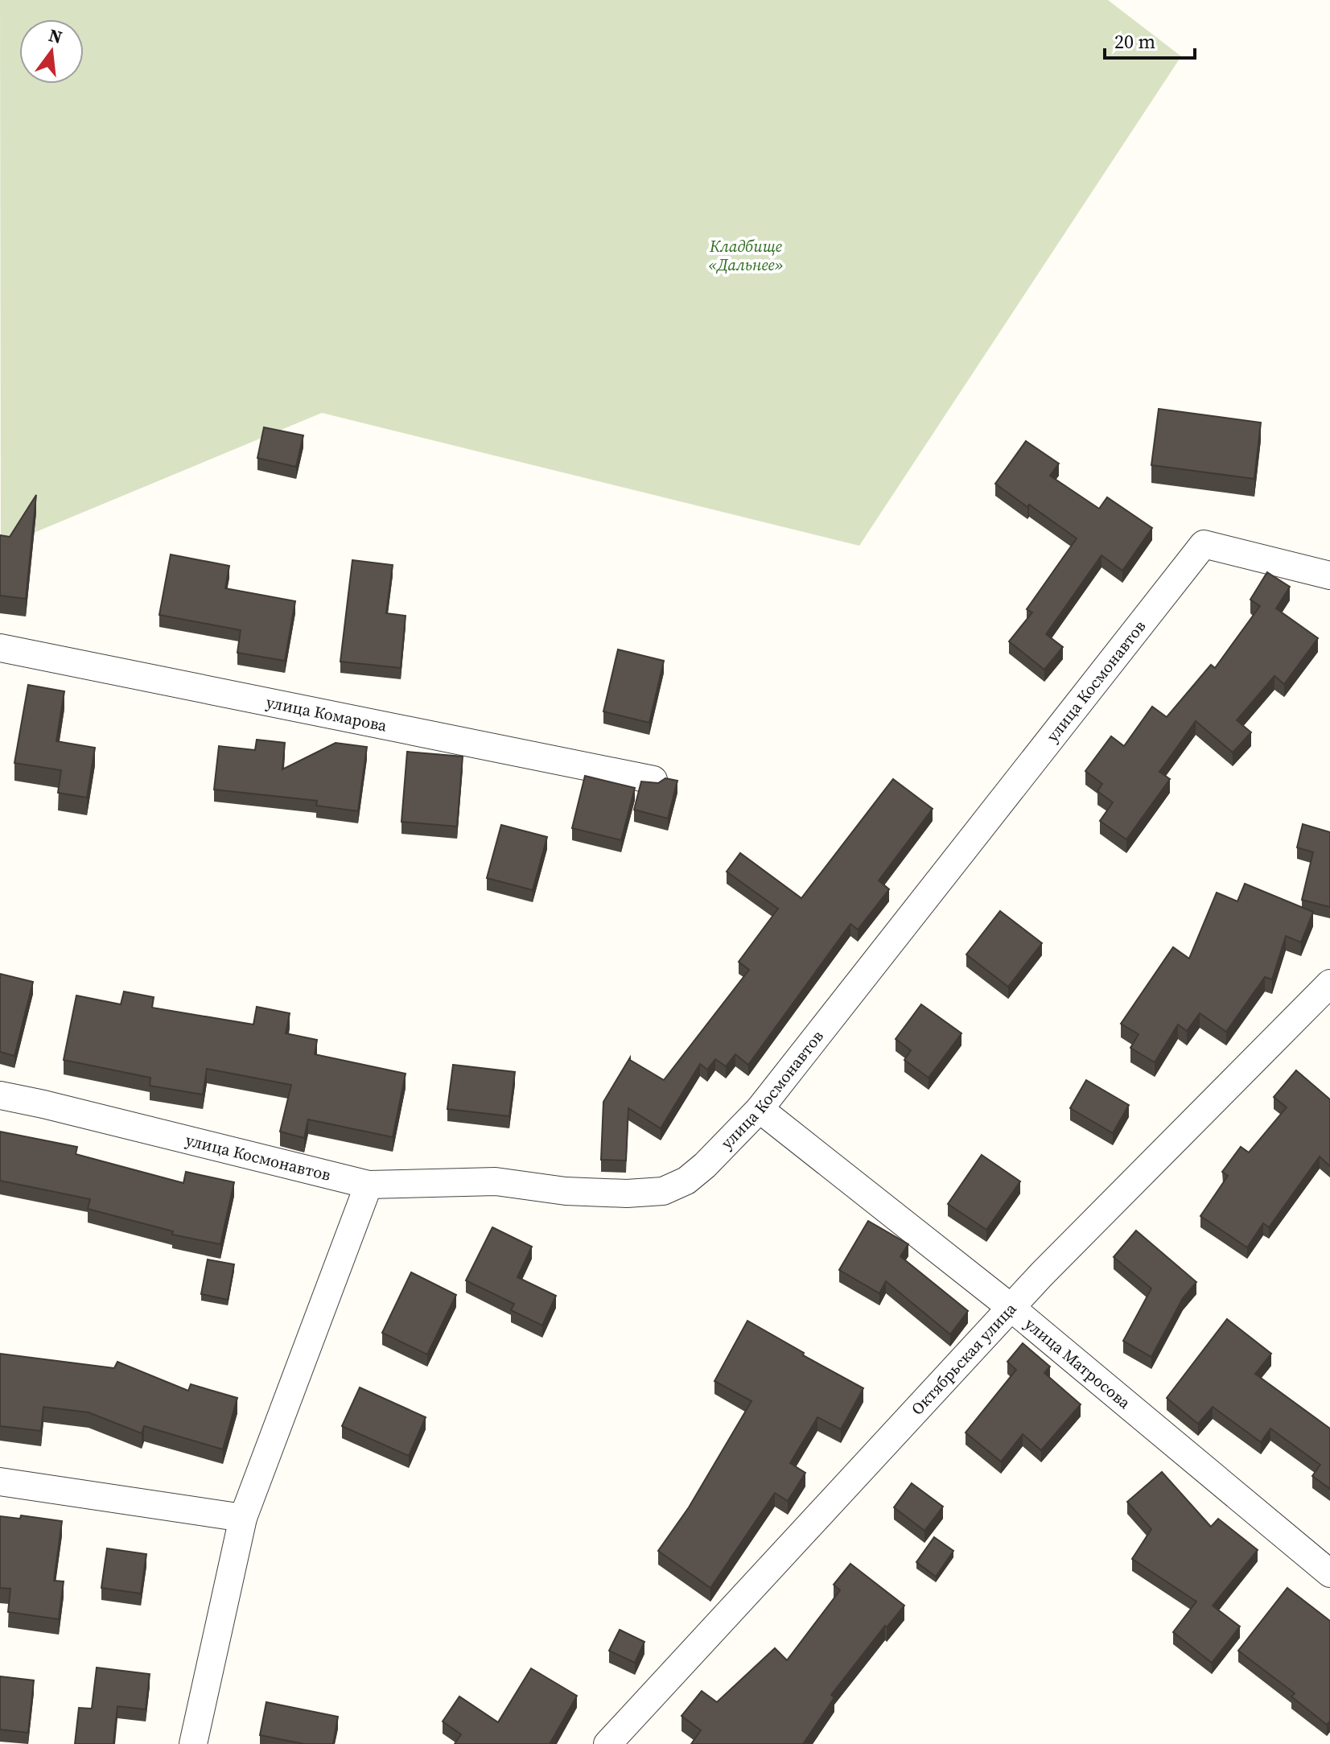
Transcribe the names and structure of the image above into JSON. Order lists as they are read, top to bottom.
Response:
{
  "streets": {
    "street": [
      "улица Космонавтов",
      "улица Комарова",
      "Октябрьская улица",
      "улица Матросова"
    ]
  },
  "crossings": [
    ["улица Космонавтов", "улица Матросова"],
    ["Октябрьская улица", "улица Матросова"]
  ],
  "parks": ["Кладбище «Дальнее»"],
  "scale_bar": "20 m",
  "north": "top"
}
